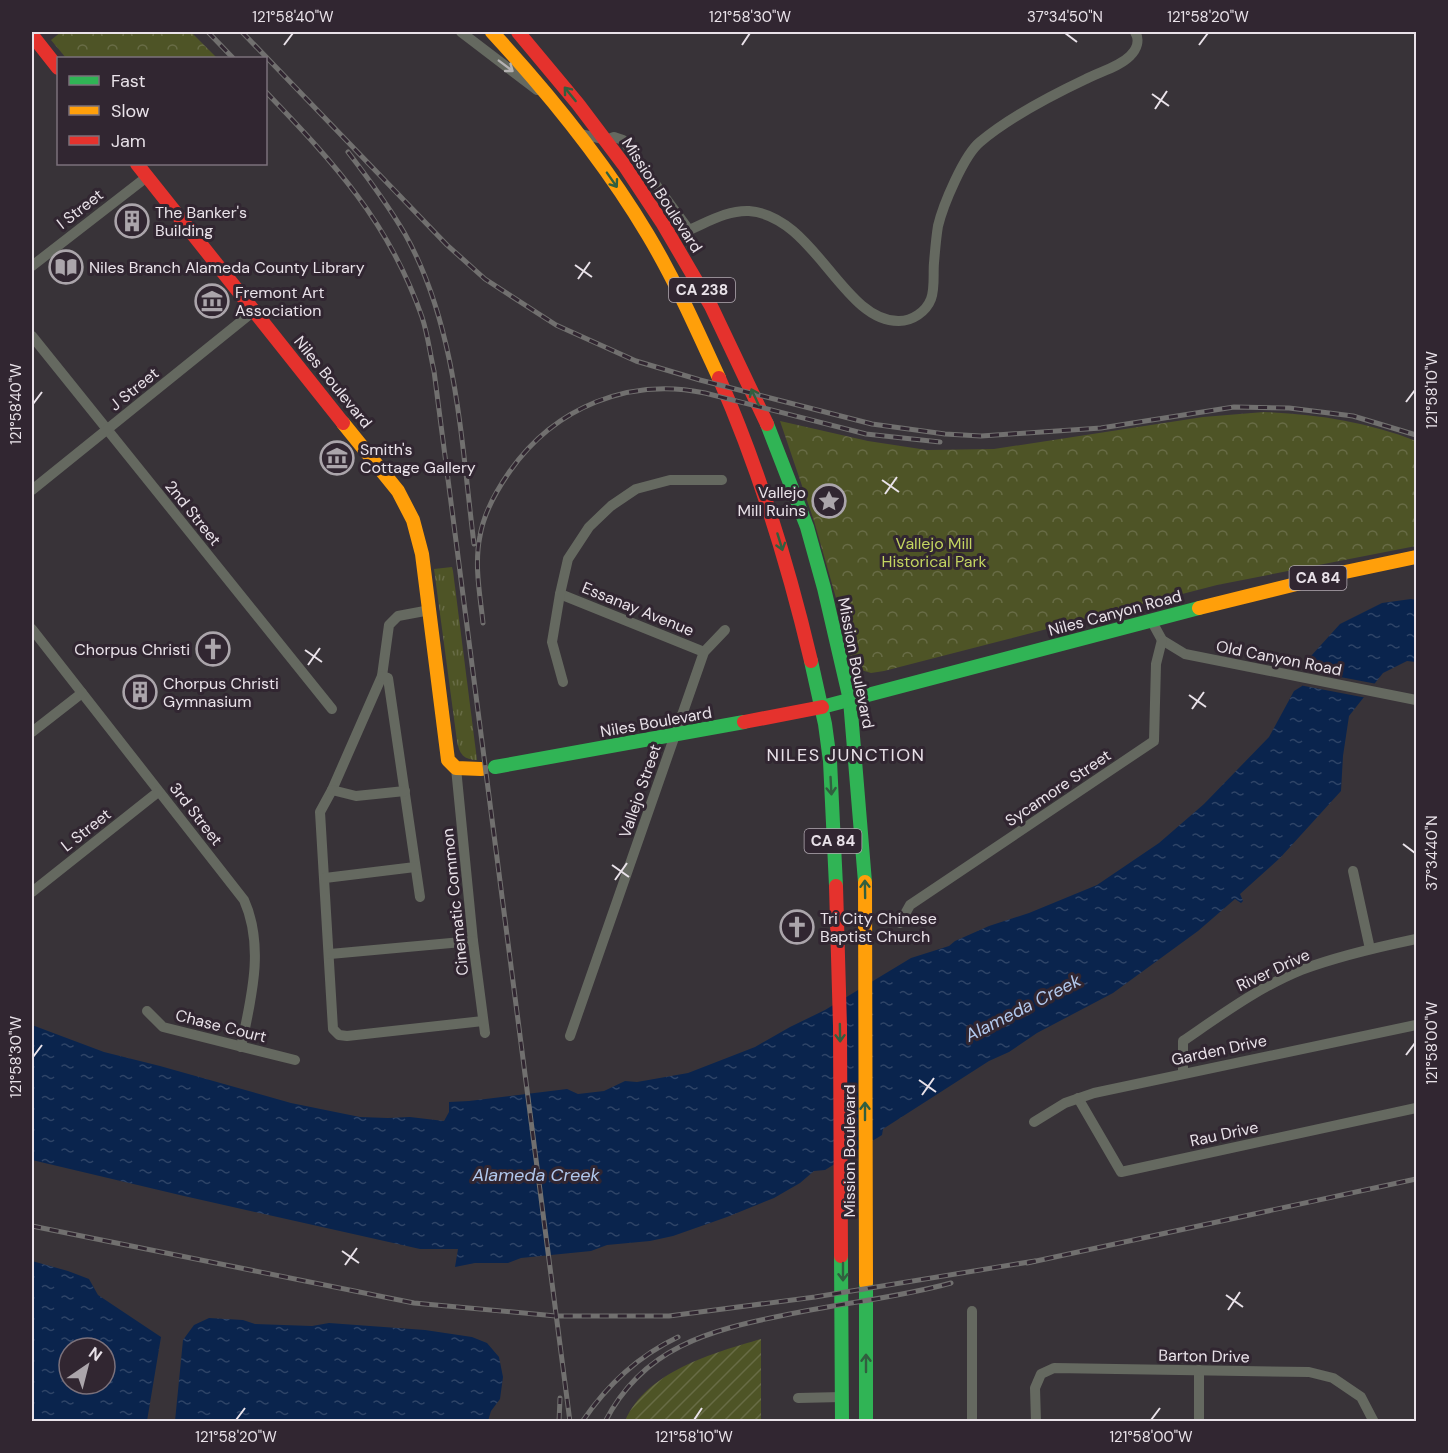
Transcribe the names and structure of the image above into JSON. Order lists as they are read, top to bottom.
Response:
{
  "streets": {
    "main road": [
      "Mission Boulevard",
      "CA 238",
      "Niles Boulevard",
      "CA 84",
      "Niles Canyon Road"
    ],
    "street": [
      "I Street",
      "J Street",
      "2nd Street",
      "Essanay Avenue",
      "Old Canyon Road",
      "Sycamore Street",
      "Vallejo Street",
      "3rd Street",
      "L Street",
      "Cinematic Common",
      "River Drive",
      "Chase Court",
      "Garden Drive",
      "Rau Drive",
      "Barton Drive"
    ]
  },
  "crossings": [
    ["Mission Boulevard", "Niles Boulevard"],
    ["Mission Boulevard", "Niles Canyon Road"],
    ["I Street", "Niles Boulevard"],
    ["Niles Boulevard", "J Street"],
    ["Niles Boulevard", "Niles Canyon Road"],
    ["Niles Boulevard", "Vallejo Street"],
    ["Niles Boulevard", "Cinematic Common"],
    ["J Street", "2nd Street"],
    ["Essanay Avenue", "Vallejo Street"],
    ["Old Canyon Road", "Sycamore Street"],
    ["3rd Street", "L Street"],
    ["3rd Street", "Chase Court"],
    ["River Drive", "Garden Drive"],
    ["Garden Drive", "Rau Drive"]
  ],
  "districts": ["NILES JUNCTION"],
  "water": ["Alameda Creek"],
  "parks": ["Vallejo Mill Historical Park"],
  "places": {
    "building": ["The Banker's Building", "Chorpus Christi Gymnasium"],
    "library": ["Niles Branch Alameda County Library"],
    "museum": ["Fremont Art Association", "Smith's Cottage Gallery"],
    "place": ["Vallejo Mill Ruins"],
    "church": ["Chorpus Christi", "Tri City Chinese Baptist Church"]
  },
  "legend": ["Fast", "Slow", "Jam"],
  "north": "top right",
  "coordinates": [
    "121°58'40\"W",
    "121°58'30\"W",
    "37°34'50\"N",
    "121°58'20\"W",
    "121°58'10\"W",
    "37°34'40\"N",
    "121°58'00\"W"
  ]
}
